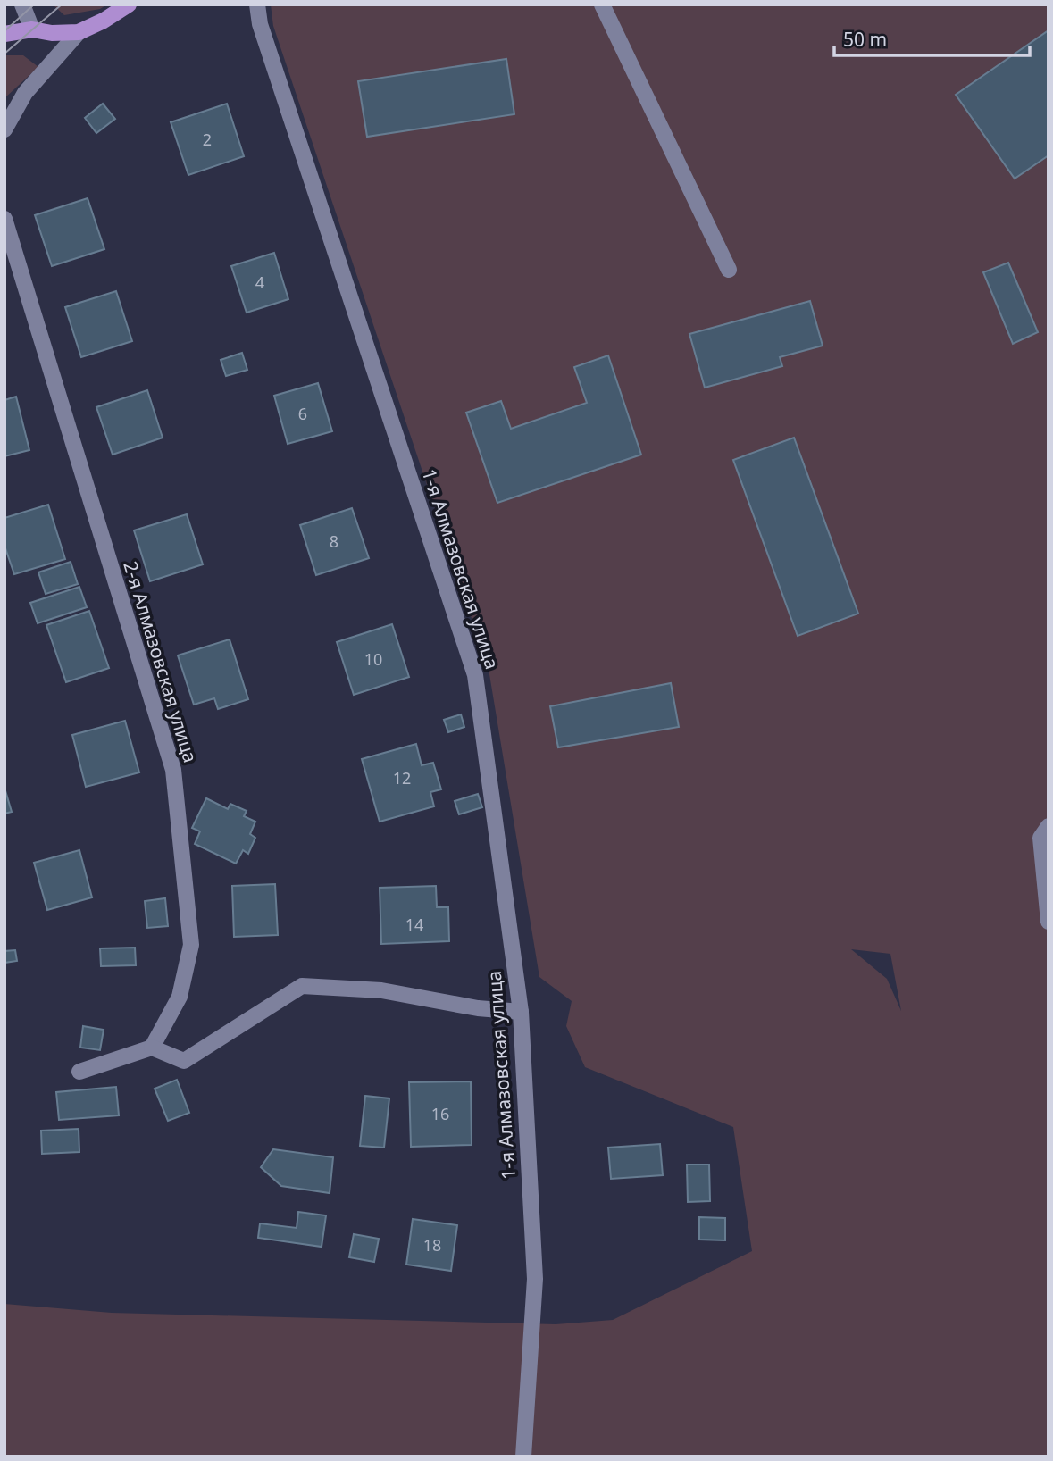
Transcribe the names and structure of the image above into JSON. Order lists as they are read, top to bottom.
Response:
{
  "streets": {
    "street": ["1-я Алмазовская улица", "2-я Алмазовская улица"]
  },
  "house_numbers": [
    "2",
    "4",
    "6",
    "8",
    "10",
    "12",
    "14",
    "16",
    "18"
  ],
  "scale_bar": "50 m"
}
